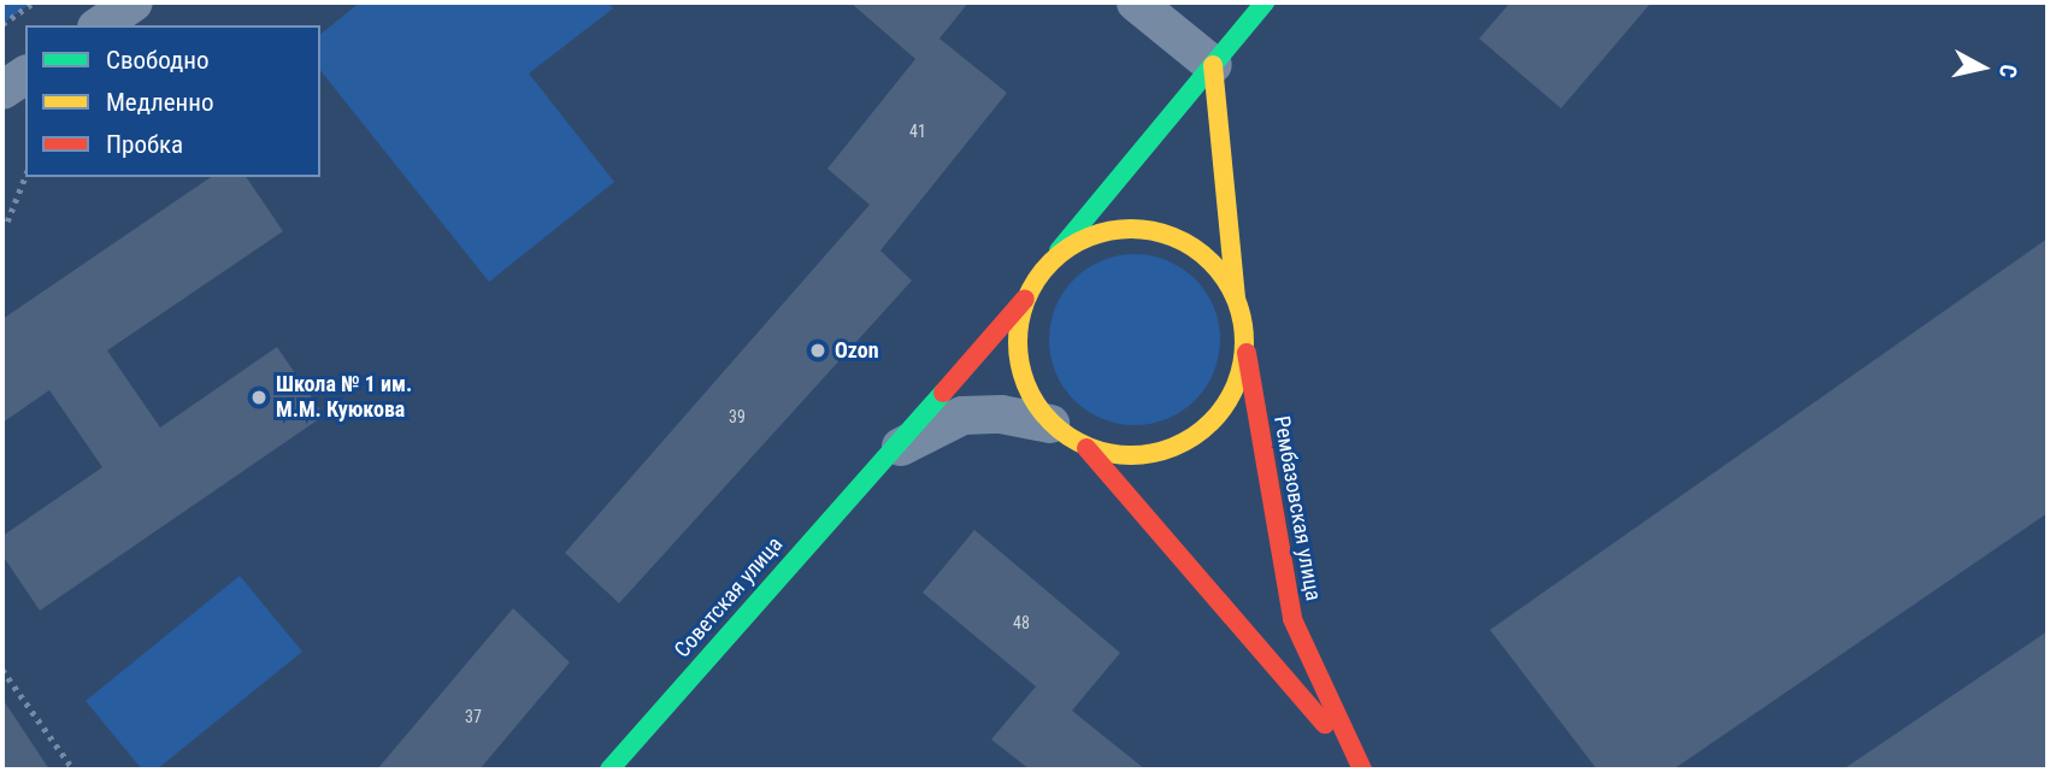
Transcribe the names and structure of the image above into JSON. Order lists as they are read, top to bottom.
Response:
{
  "streets": {
    "main road": ["Рембазовская улица", "Советская улица"]
  },
  "crossings": [
    ["Рембазовская улица", "Советская улица"]
  ],
  "places": ["Ozon", "Школа № 1 им. М.М. Куюкова"],
  "house_numbers": [
    "41",
    "39",
    "48",
    "37"
  ],
  "legend": ["Свободно", "Медленно", "Пробка"],
  "north": "right"
}
